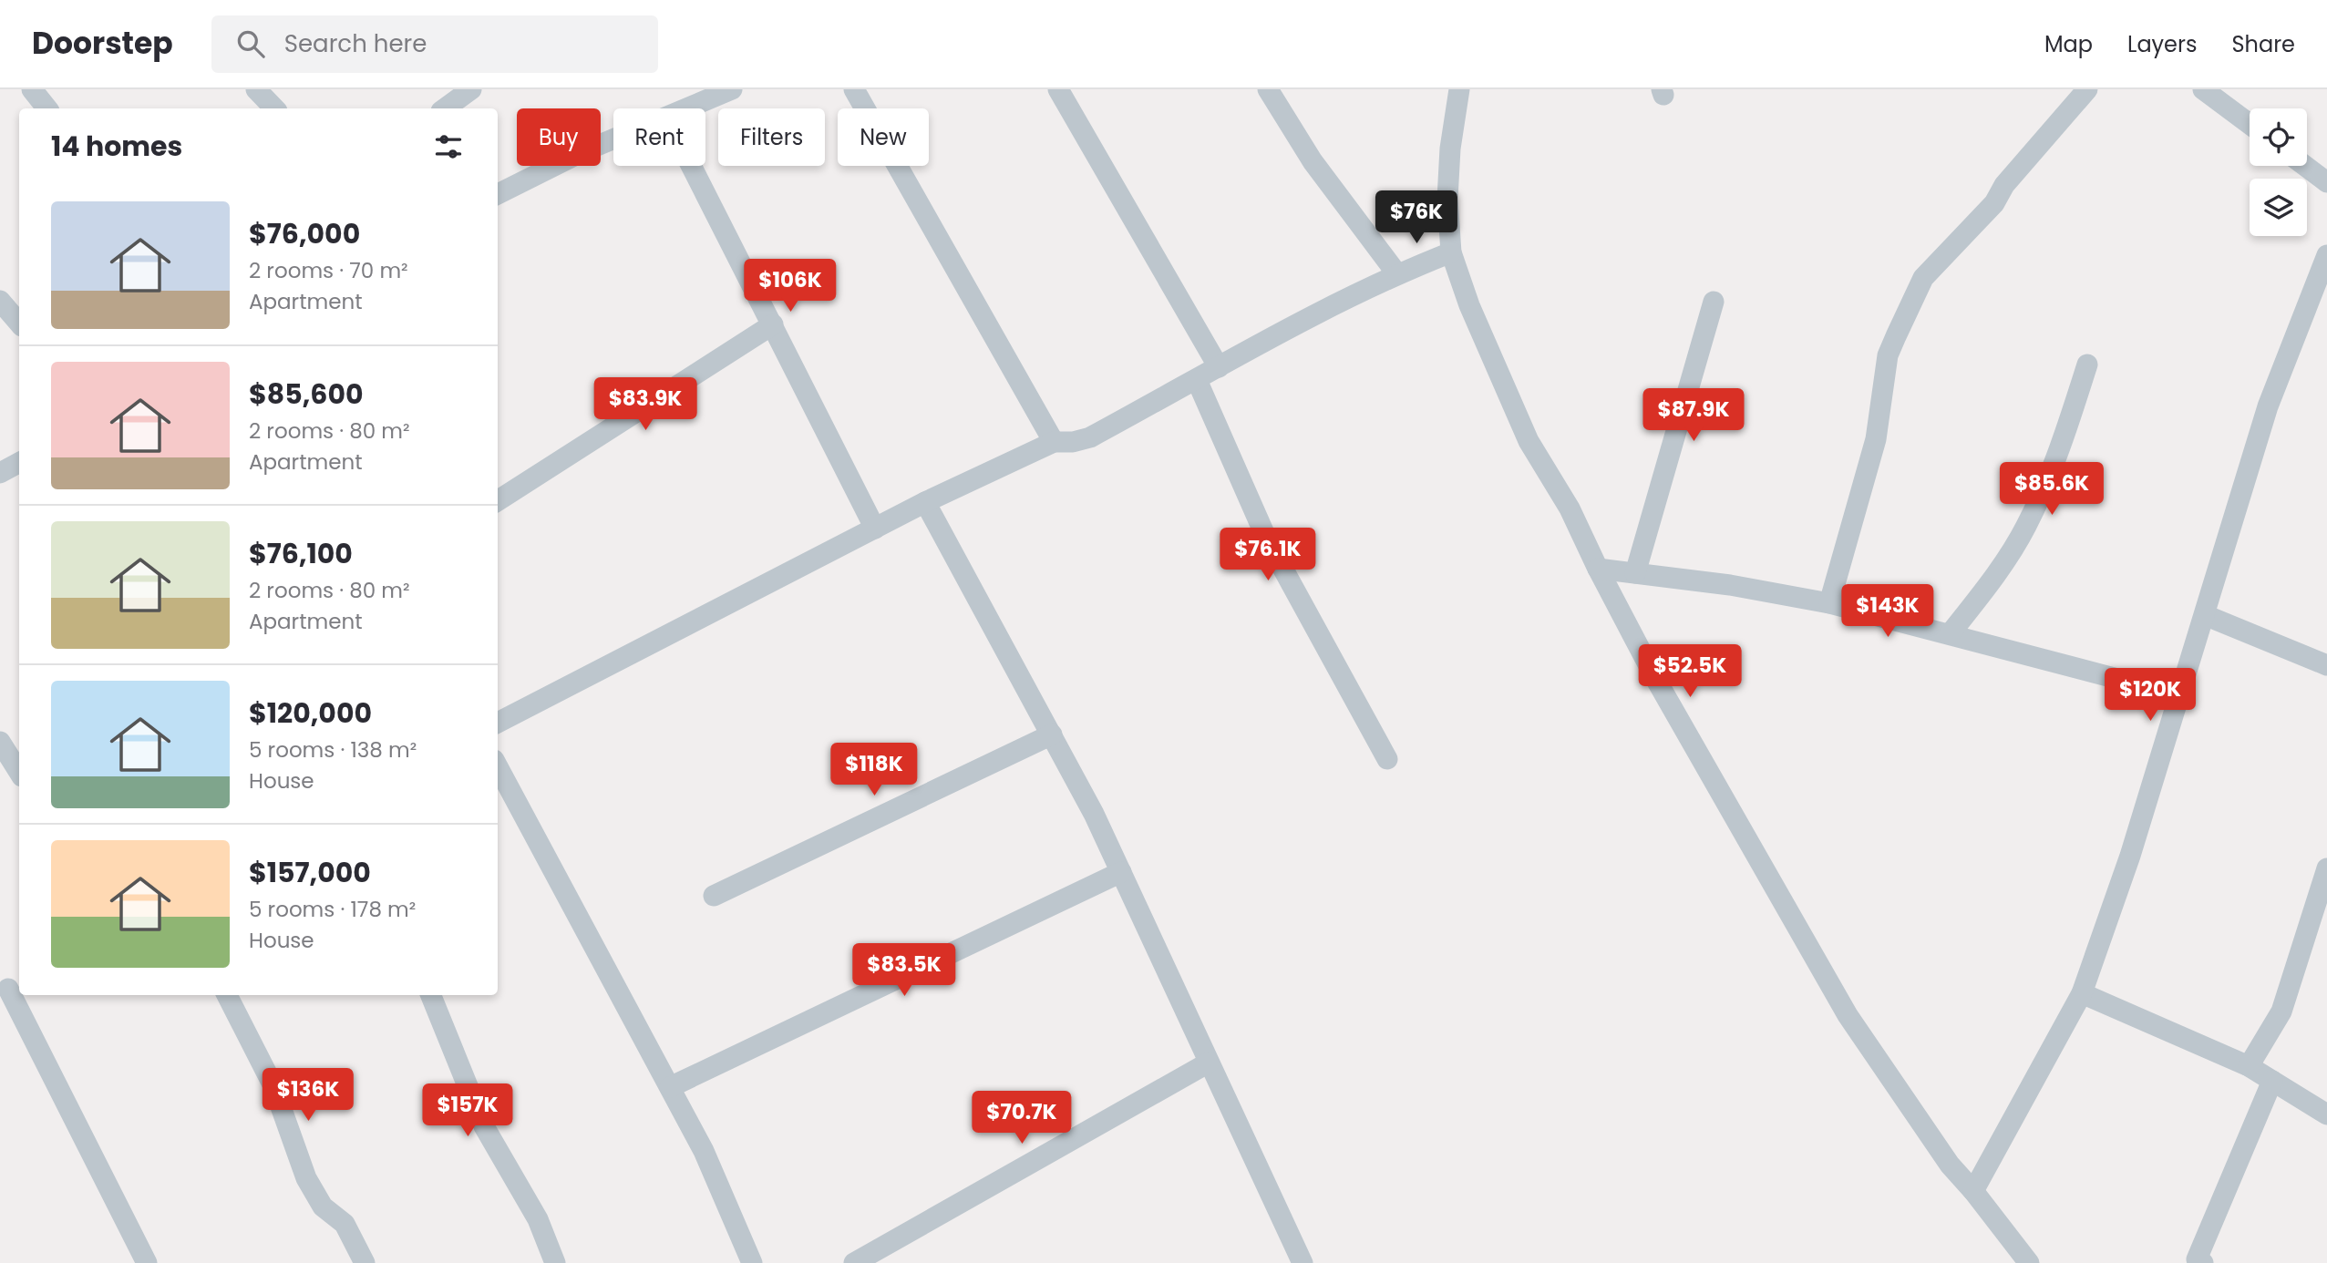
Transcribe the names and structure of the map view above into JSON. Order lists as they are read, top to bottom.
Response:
{
  "page": {
    "header": "Doorstep",
    "search": "Search here",
    "nav": ["Map", "Layers", "Share"],
    "chip": [
      "Buy",
      "Rent",
      "Filters",
      "New"
    ],
    "heading": "14 homes",
    "list": [
      {
        "name": "$76,000",
        "note": "2 rooms · 70 m² · Apartment"
      },
      {
        "name": "$85,600",
        "note": "2 rooms · 80 m² · Apartment"
      },
      {
        "name": "$76,100",
        "note": "2 rooms · 80 m² · Apartment"
      },
      {
        "name": "$120,000",
        "note": "5 rooms · 138 m² · House"
      },
      {
        "name": "$157,000",
        "note": "5 rooms · 178 m² · House"
      }
    ],
    "price": [
      "$76K",
      "$106K",
      "$83.9K",
      "$87.9K",
      "$85.6K",
      "$76.1K",
      "$143K",
      "$52.5K",
      "$120K",
      "$118K",
      "$83.5K",
      "$136K",
      "$157K",
      "$70.7K"
    ]
  }
}
